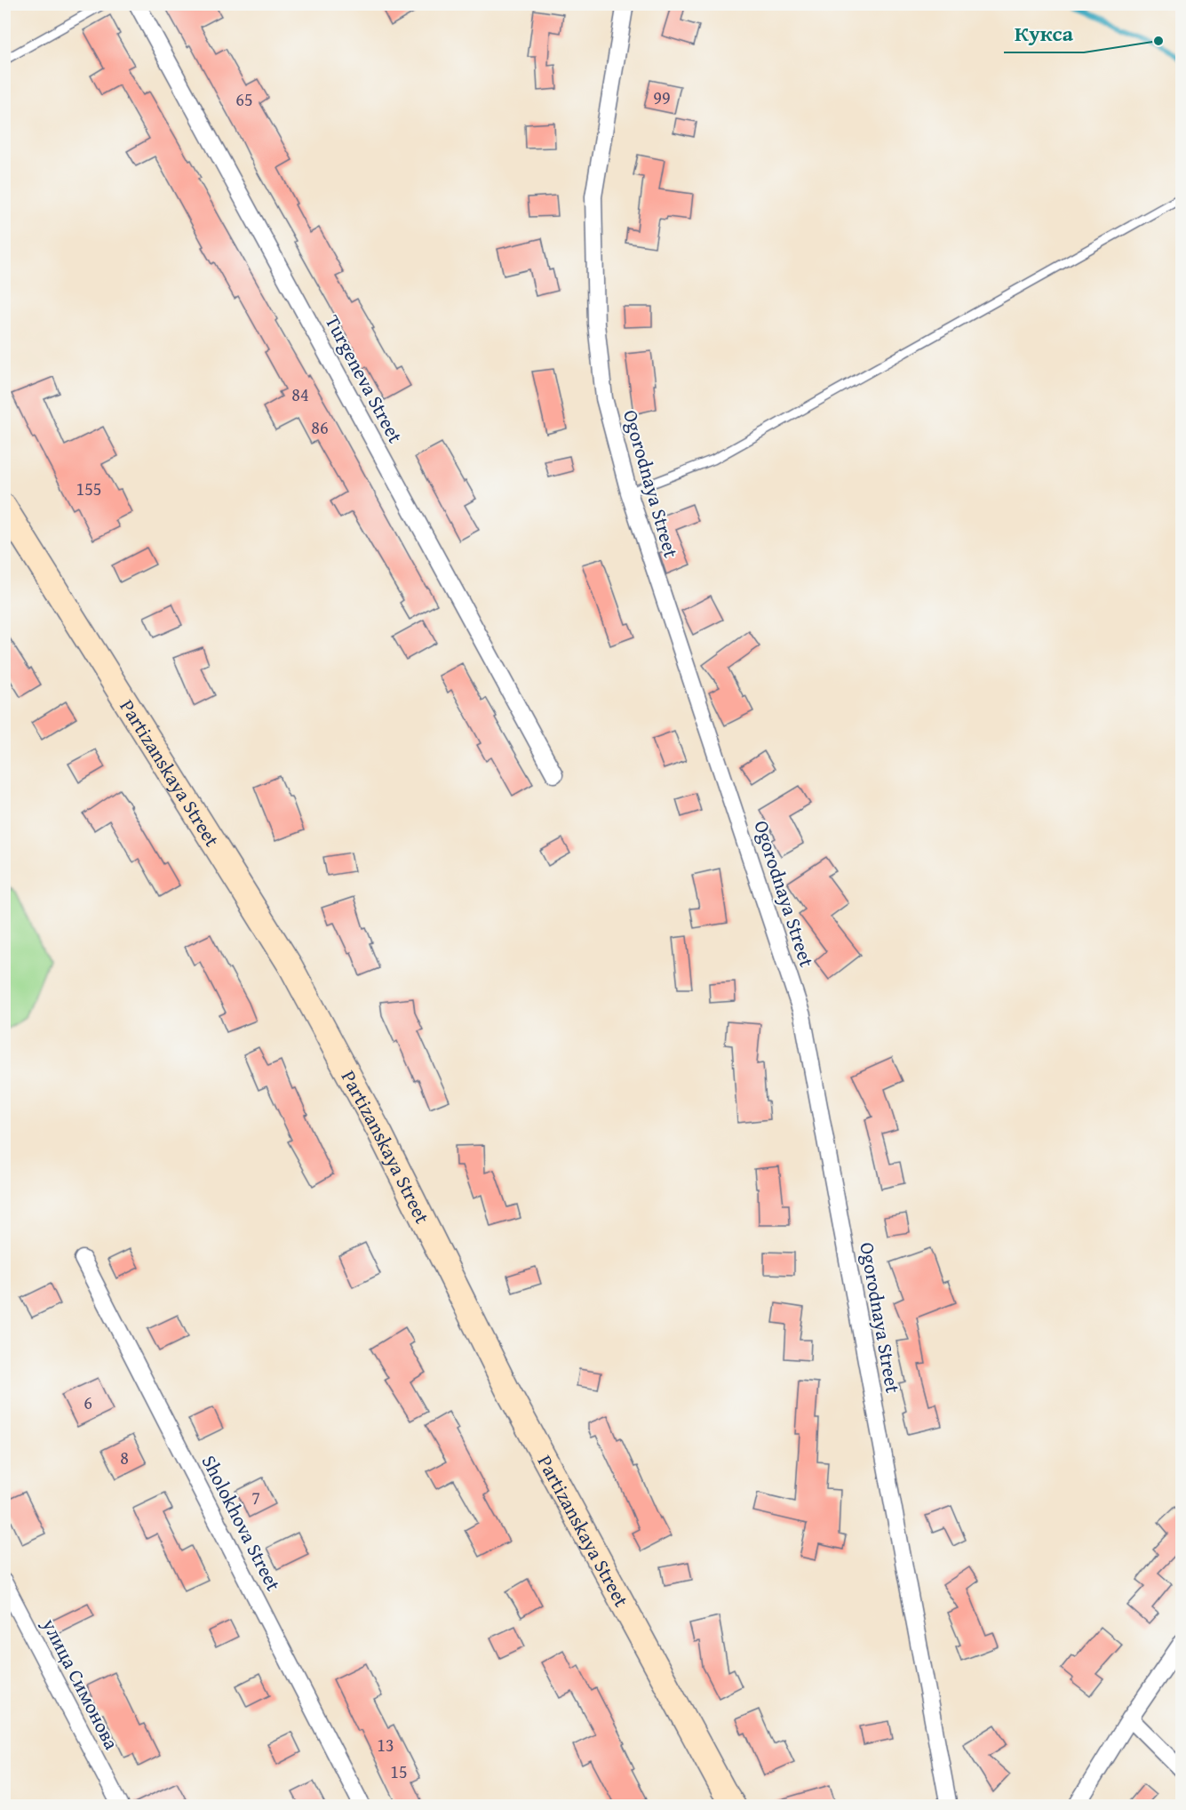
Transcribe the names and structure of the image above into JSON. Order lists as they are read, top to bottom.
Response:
{
  "streets": {
    "street": [
      "Turgeneva Street",
      "Ogorodnaya Street",
      "Partizanskaya Street",
      "Sholokhova Street",
      "улица Симонова"
    ]
  },
  "places": ["Кукса"],
  "house_numbers": [
    "99",
    "65",
    "84",
    "86",
    "155",
    "6",
    "8",
    "7",
    "13",
    "15"
  ]
}
